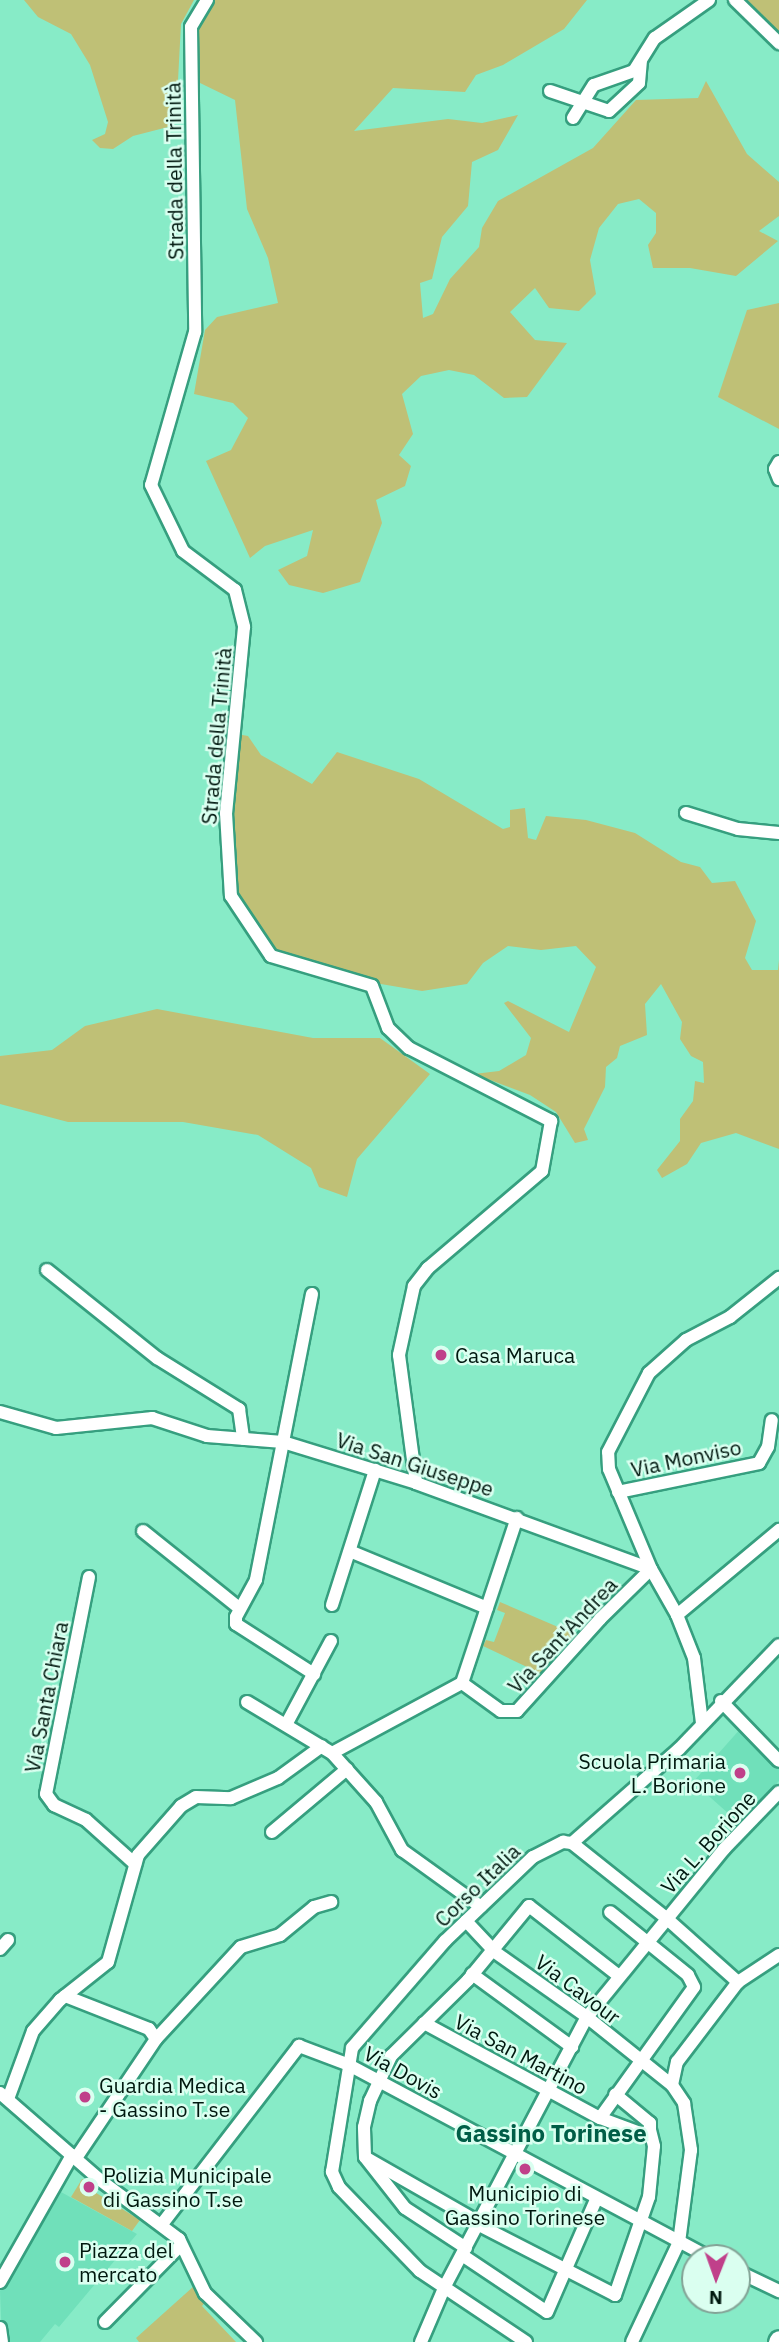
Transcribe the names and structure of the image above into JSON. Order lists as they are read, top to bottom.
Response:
{
  "streets": {
    "street": [
      "Strada della Trinità",
      "Via Monviso",
      "Via San Giuseppe",
      "Via Sant'Andrea",
      "Via Santa Chiara",
      "Via L. Borione",
      "Corso Italia",
      "Via Cavour",
      "Via San Martino",
      "Via Dovis"
    ]
  },
  "crossings": [
    ["Strada della Trinità", "Via San Giuseppe"],
    ["Via San Giuseppe", "Via Sant'Andrea"],
    ["Via L. Borione", "Corso Italia"],
    ["Via L. Borione", "Via Cavour"],
    ["Via L. Borione", "Via San Martino"],
    ["Via L. Borione", "Via Dovis"],
    ["Corso Italia", "Via Cavour"],
    ["Corso Italia", "Via Dovis"]
  ],
  "districts": ["Gassino Torinese"],
  "places": [
    "Casa Maruca",
    "Scuola Primaria L. Borione",
    "Guardia Medica - Gassino T.se",
    "Municipio di Gassino Torinese",
    "Polizia Municipale di Gassino T.se",
    "Piazza del mercato"
  ],
  "north": "bottom"
}
